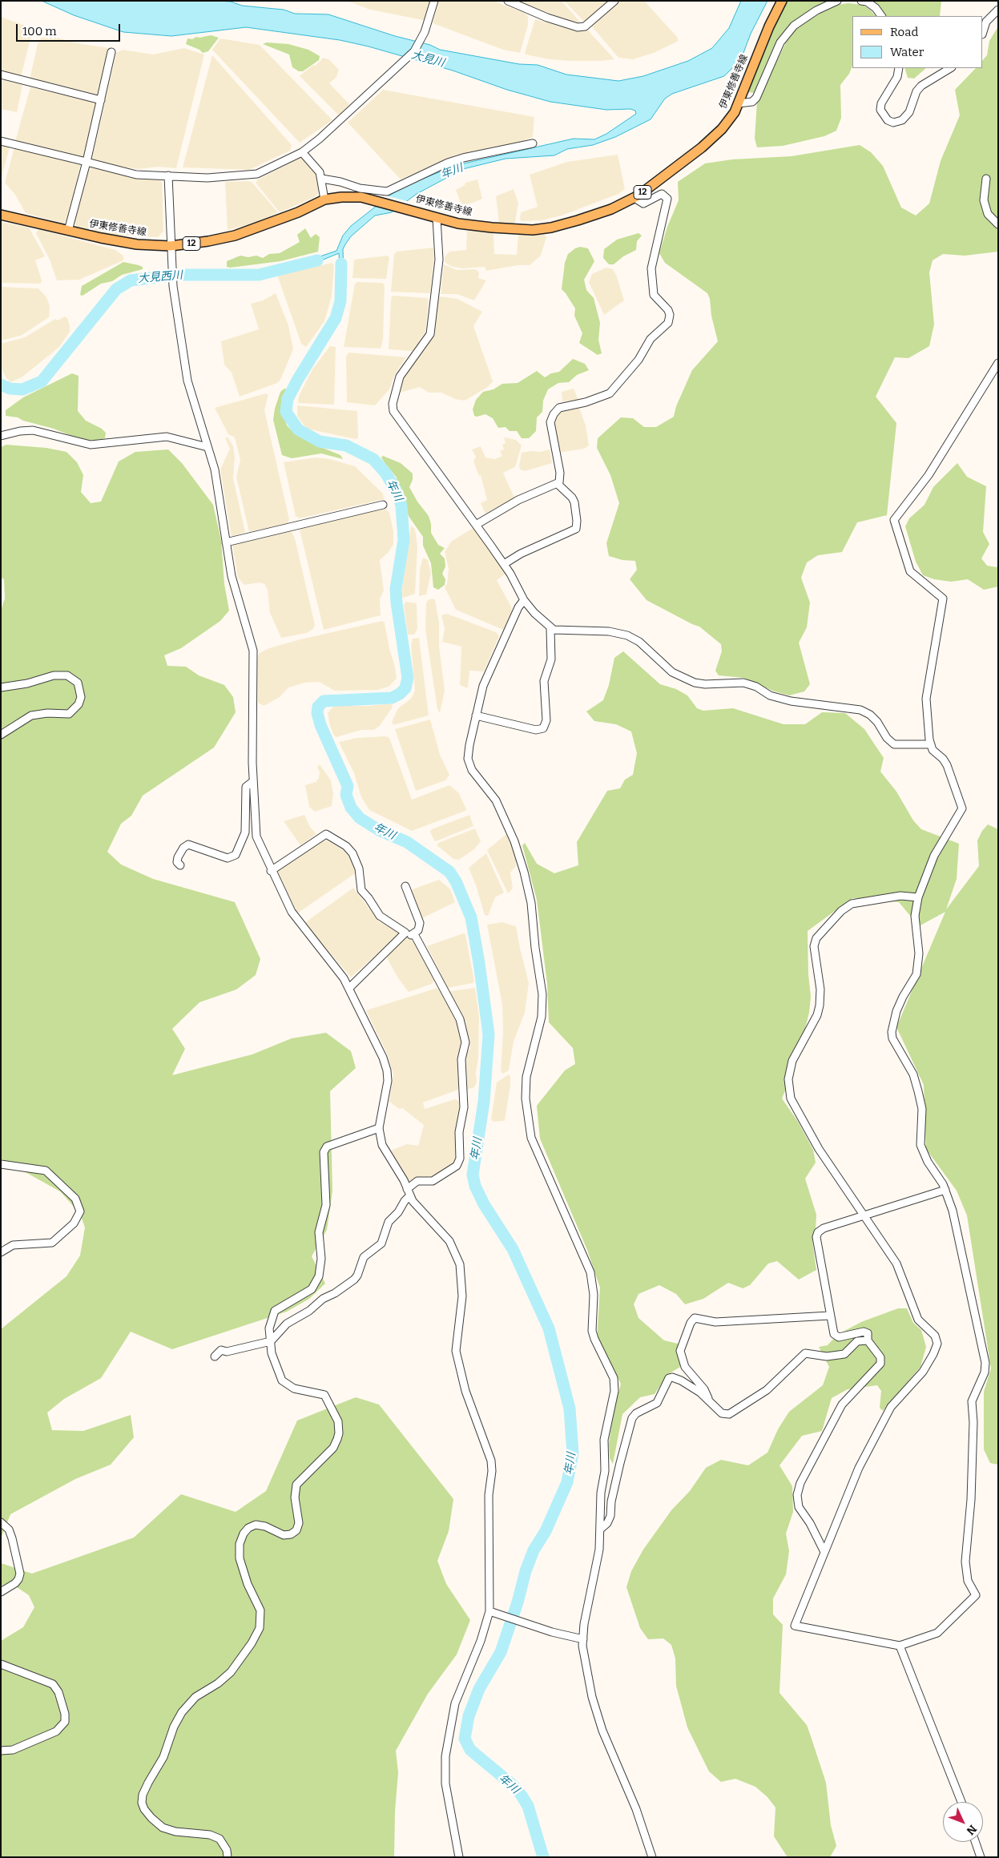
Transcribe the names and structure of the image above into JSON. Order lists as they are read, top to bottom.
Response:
{
  "streets": {
    "main road": ["伊東修善寺線", "12"]
  },
  "water": ["大見川", "年川", "大見西川"],
  "legend": ["Road", "Water"],
  "scale_bar": "100 m",
  "north": "bottom right"
}
